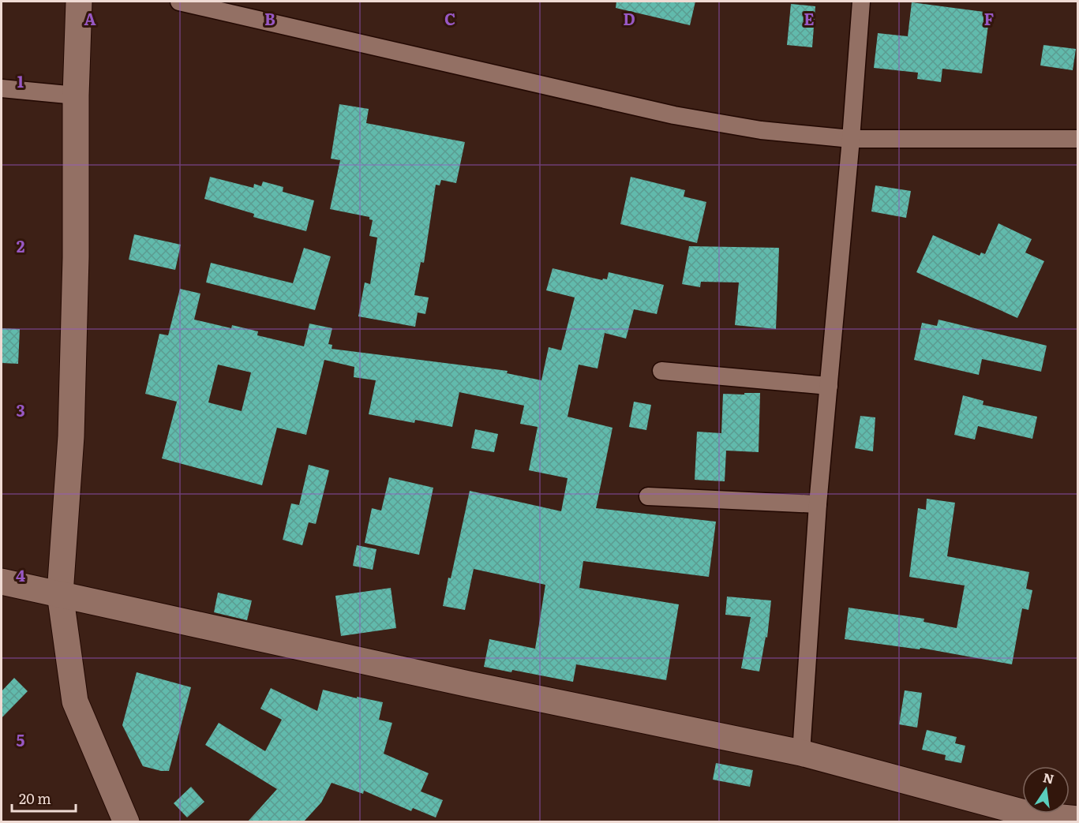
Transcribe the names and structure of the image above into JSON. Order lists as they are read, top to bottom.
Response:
{
  "scale_bar": "20 m",
  "north": "top",
  "grid": {
    "columns": [
      "A",
      "B",
      "C",
      "D",
      "E",
      "F"
    ],
    "rows": [
      "1",
      "2",
      "3",
      "4",
      "5"
    ]
  }
}
